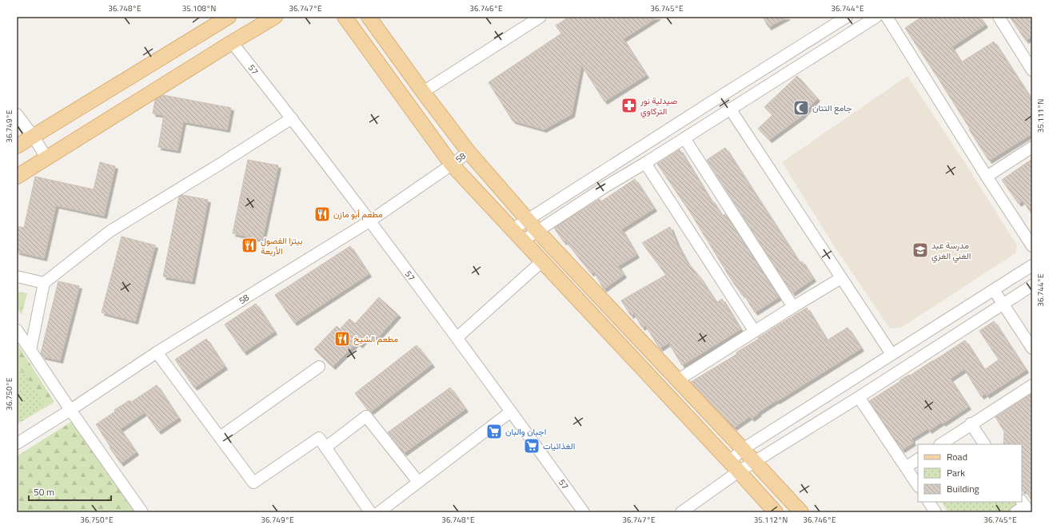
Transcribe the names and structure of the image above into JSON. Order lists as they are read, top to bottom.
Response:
{
  "streets": {
    "street": ["57", "58"]
  },
  "crossings": [
    ["57", "58"]
  ],
  "places": {
    "pharmacy": ["صيدلية نور التركاوي"],
    "mosque": ["جامع التتان"],
    "restaurant": ["مطعم أبو مازن", "بيتزا الفصول الأربعة", "مطعم الشيخ"],
    "school or university": ["مدرسة عبد الغني الغزي"],
    "supermarket": ["اجبان والبان", "الغذائيات"]
  },
  "legend": ["Road", "Park", "Building"],
  "scale_bar": "50 m",
  "coordinates": [
    "36.748°E",
    "35.108°N",
    "36.747°E",
    "36.746°E",
    "36.745°E",
    "36.744°E",
    "35.111°N",
    "36.749°E",
    "36.750°E",
    "35.112°N"
  ]
}
